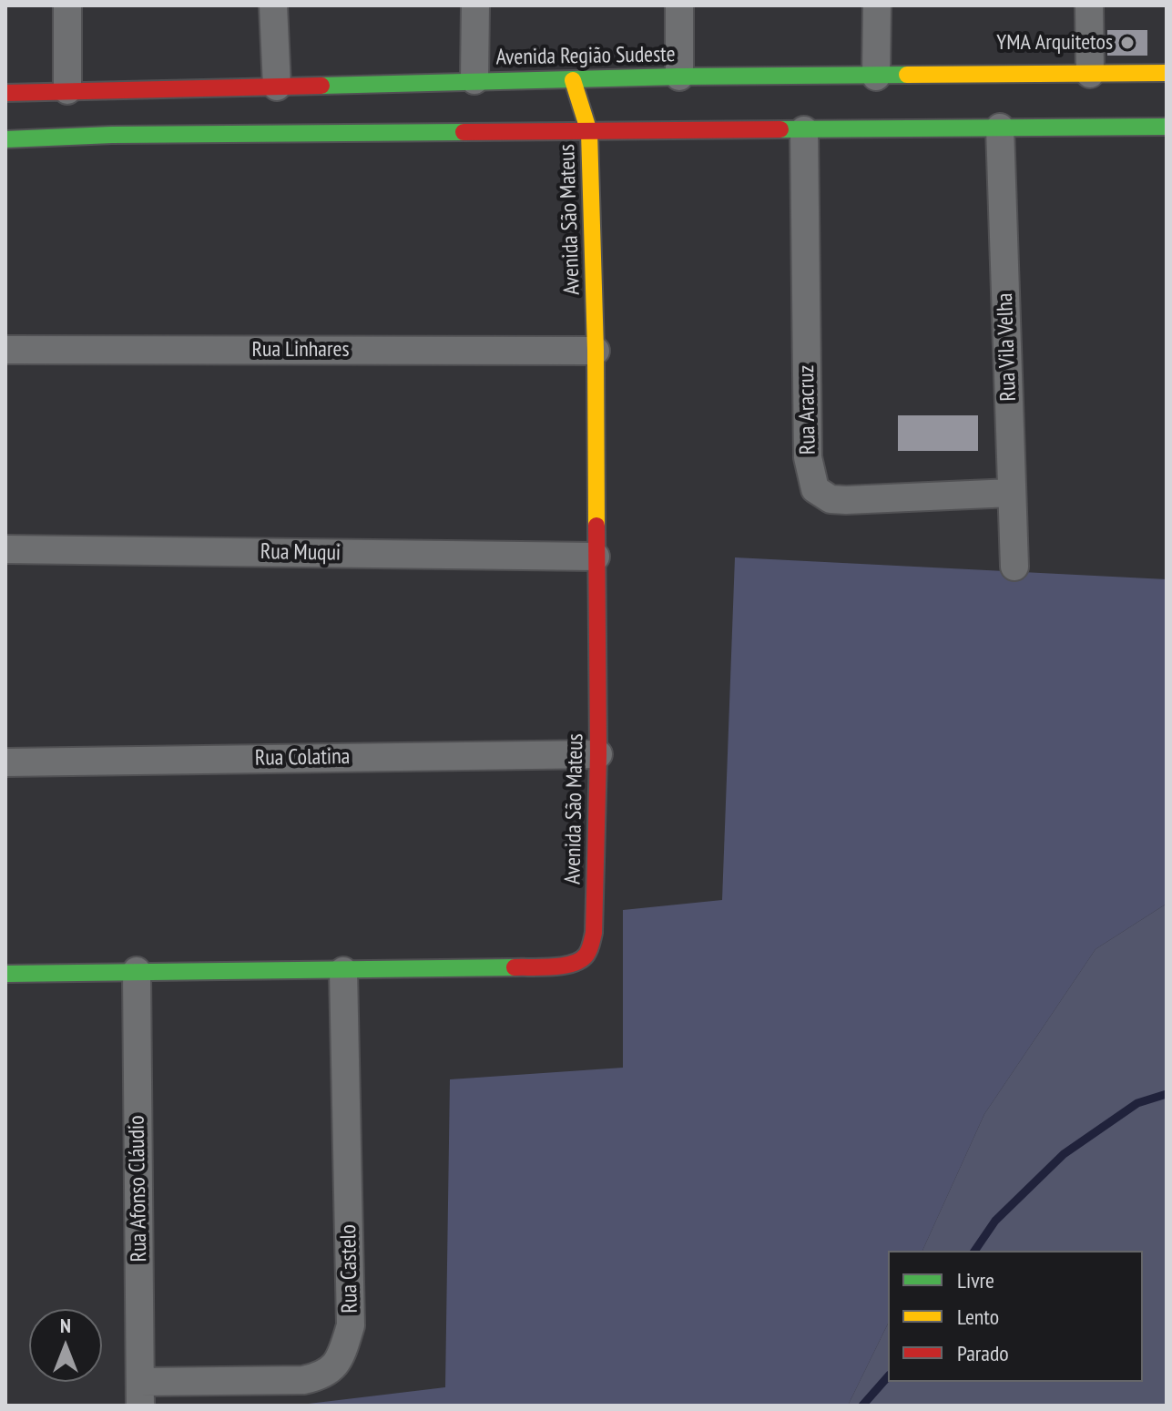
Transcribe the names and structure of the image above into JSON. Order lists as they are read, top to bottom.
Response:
{
  "streets": {
    "street": [
      "Avenida Região Sudeste",
      "Avenida São Mateus",
      "Rua Vila Velha",
      "Rua Linhares",
      "Rua Aracruz",
      "Rua Muqui",
      "Rua Colatina",
      "Rua Afonso Cláudio",
      "Rua Castelo"
    ]
  },
  "crossings": [
    ["Avenida Região Sudeste", "Avenida São Mateus"],
    ["Avenida São Mateus", "Rua Linhares"],
    ["Avenida São Mateus", "Rua Muqui"],
    ["Avenida São Mateus", "Rua Colatina"],
    ["Avenida São Mateus", "Rua Afonso Cláudio"],
    ["Avenida São Mateus", "Rua Castelo"],
    ["Rua Vila Velha", "Rua Aracruz"],
    ["Rua Afonso Cláudio", "Rua Castelo"]
  ],
  "places": ["YMA Arquitetos"],
  "legend": ["Livre", "Lento", "Parado"],
  "north": "top"
}
